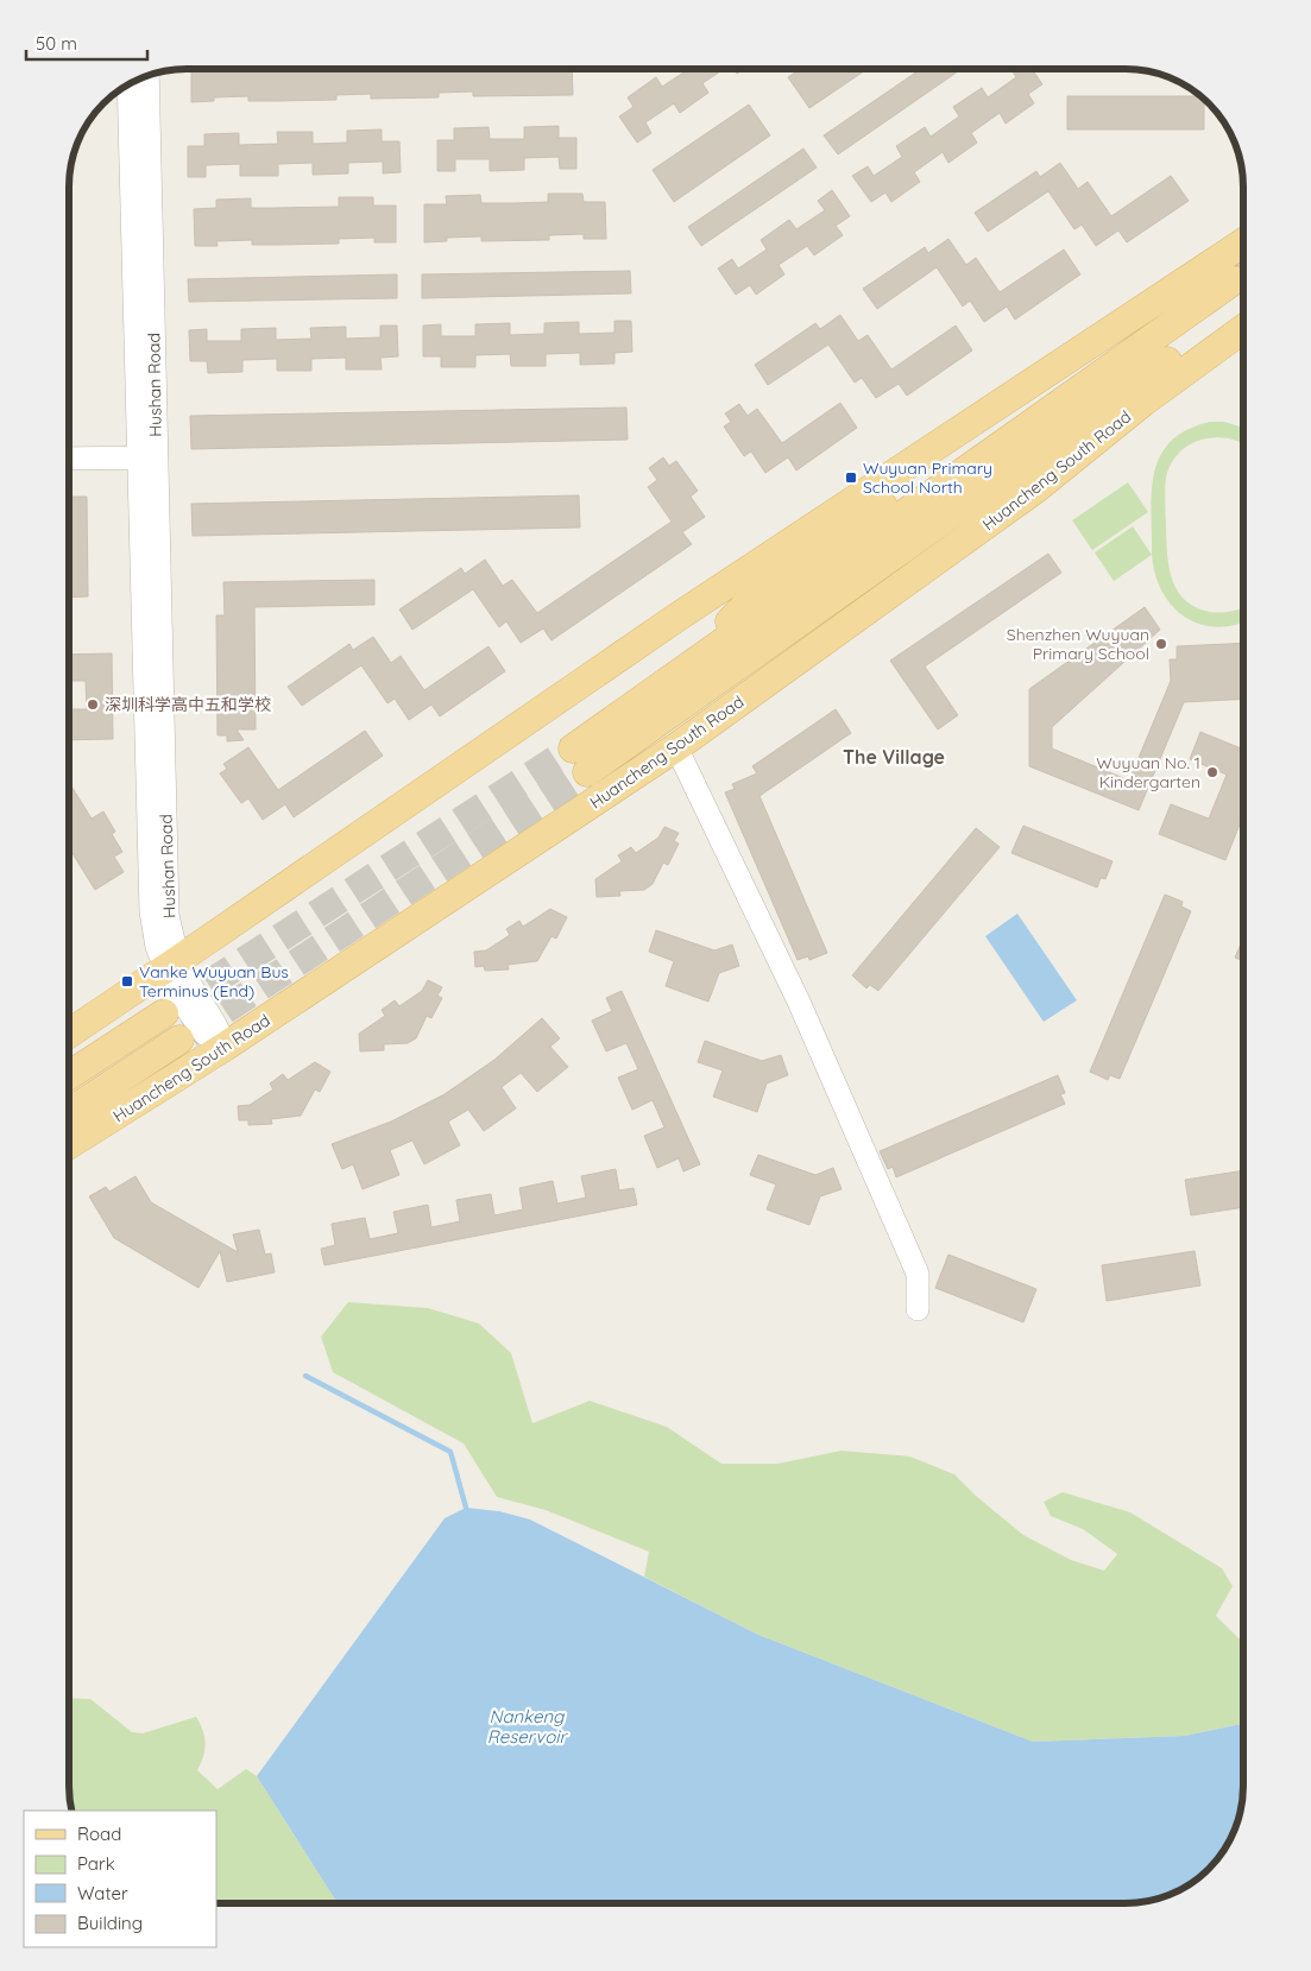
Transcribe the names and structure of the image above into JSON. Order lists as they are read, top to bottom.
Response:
{
  "streets": {
    "main road": ["Huancheng South Road"],
    "street": ["Hushan Road"]
  },
  "crossings": [
    ["Hushan Road", "Huancheng South Road"]
  ],
  "districts": ["The Village"],
  "water": ["Nankeng Reservoir"],
  "places": {
    "transit": ["Wuyuan Primary School North", "Vanke Wuyuan Bus Terminus (End)"],
    "other": ["Shenzhen Wuyuan Primary School", "深圳科学高中五和学校", "Wuyuan No. 1 Kindergarten"]
  },
  "legend": [
    "Road",
    "Park",
    "Water",
    "Building"
  ],
  "scale_bar": "50 m"
}
